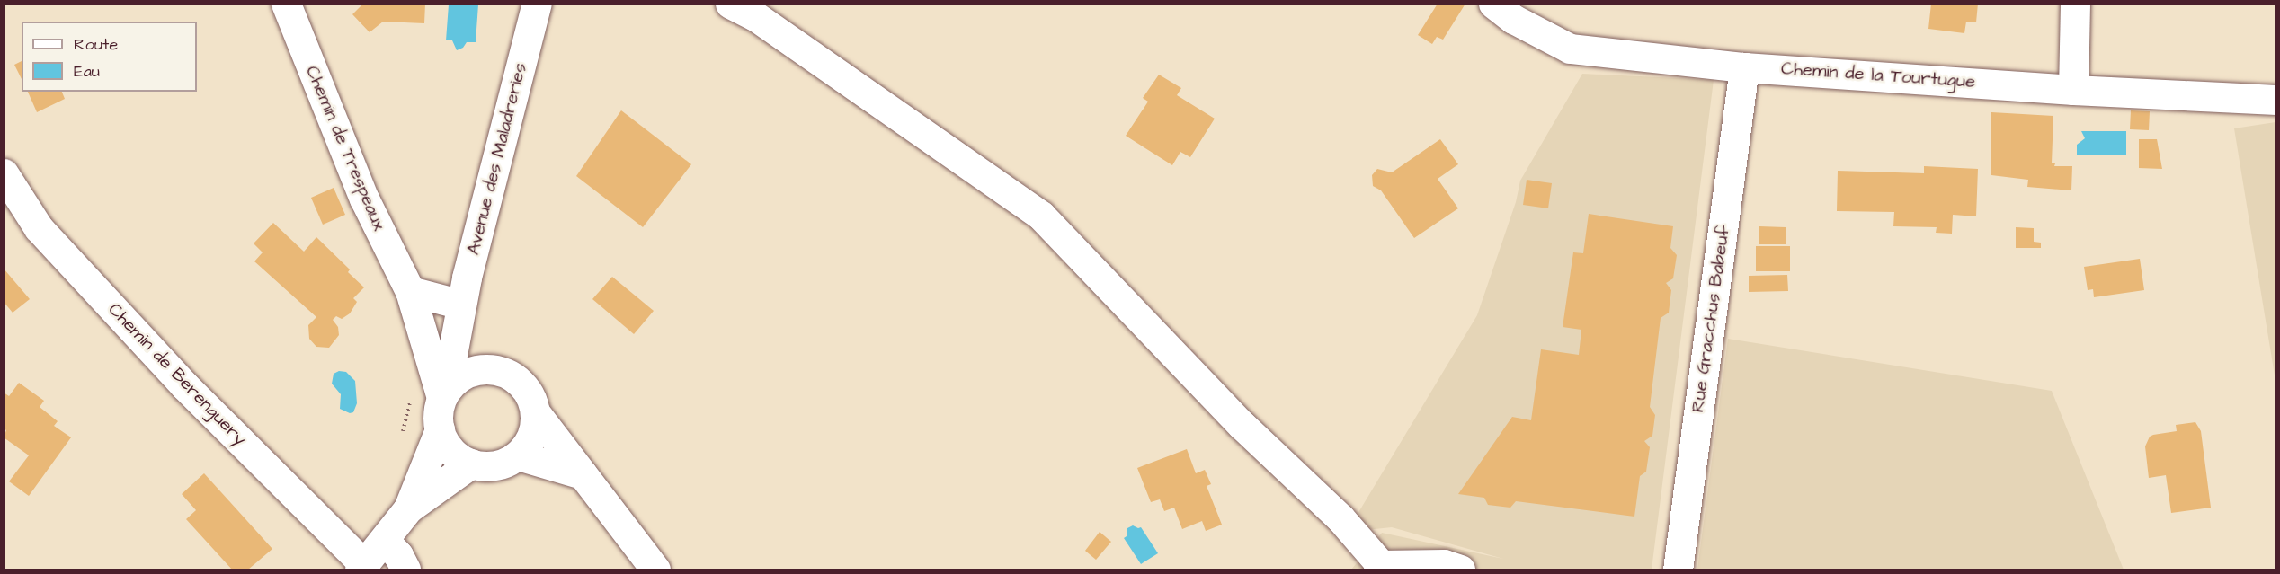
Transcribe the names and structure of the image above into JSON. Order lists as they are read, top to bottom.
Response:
{
  "streets": {
    "street": [
      "Chemin de la Tourtugue",
      "Chemin de Trespeaux",
      "Avenue des Maladreries",
      "Rue Gracchus Babeuf",
      "Chemin de Berenguery"
    ]
  },
  "crossings": [
    ["Chemin de la Tourtugue", "Rue Gracchus Babeuf"],
    ["Chemin de Trespeaux", "Avenue des Maladreries"]
  ],
  "legend": ["Route", "Eau"]
}
